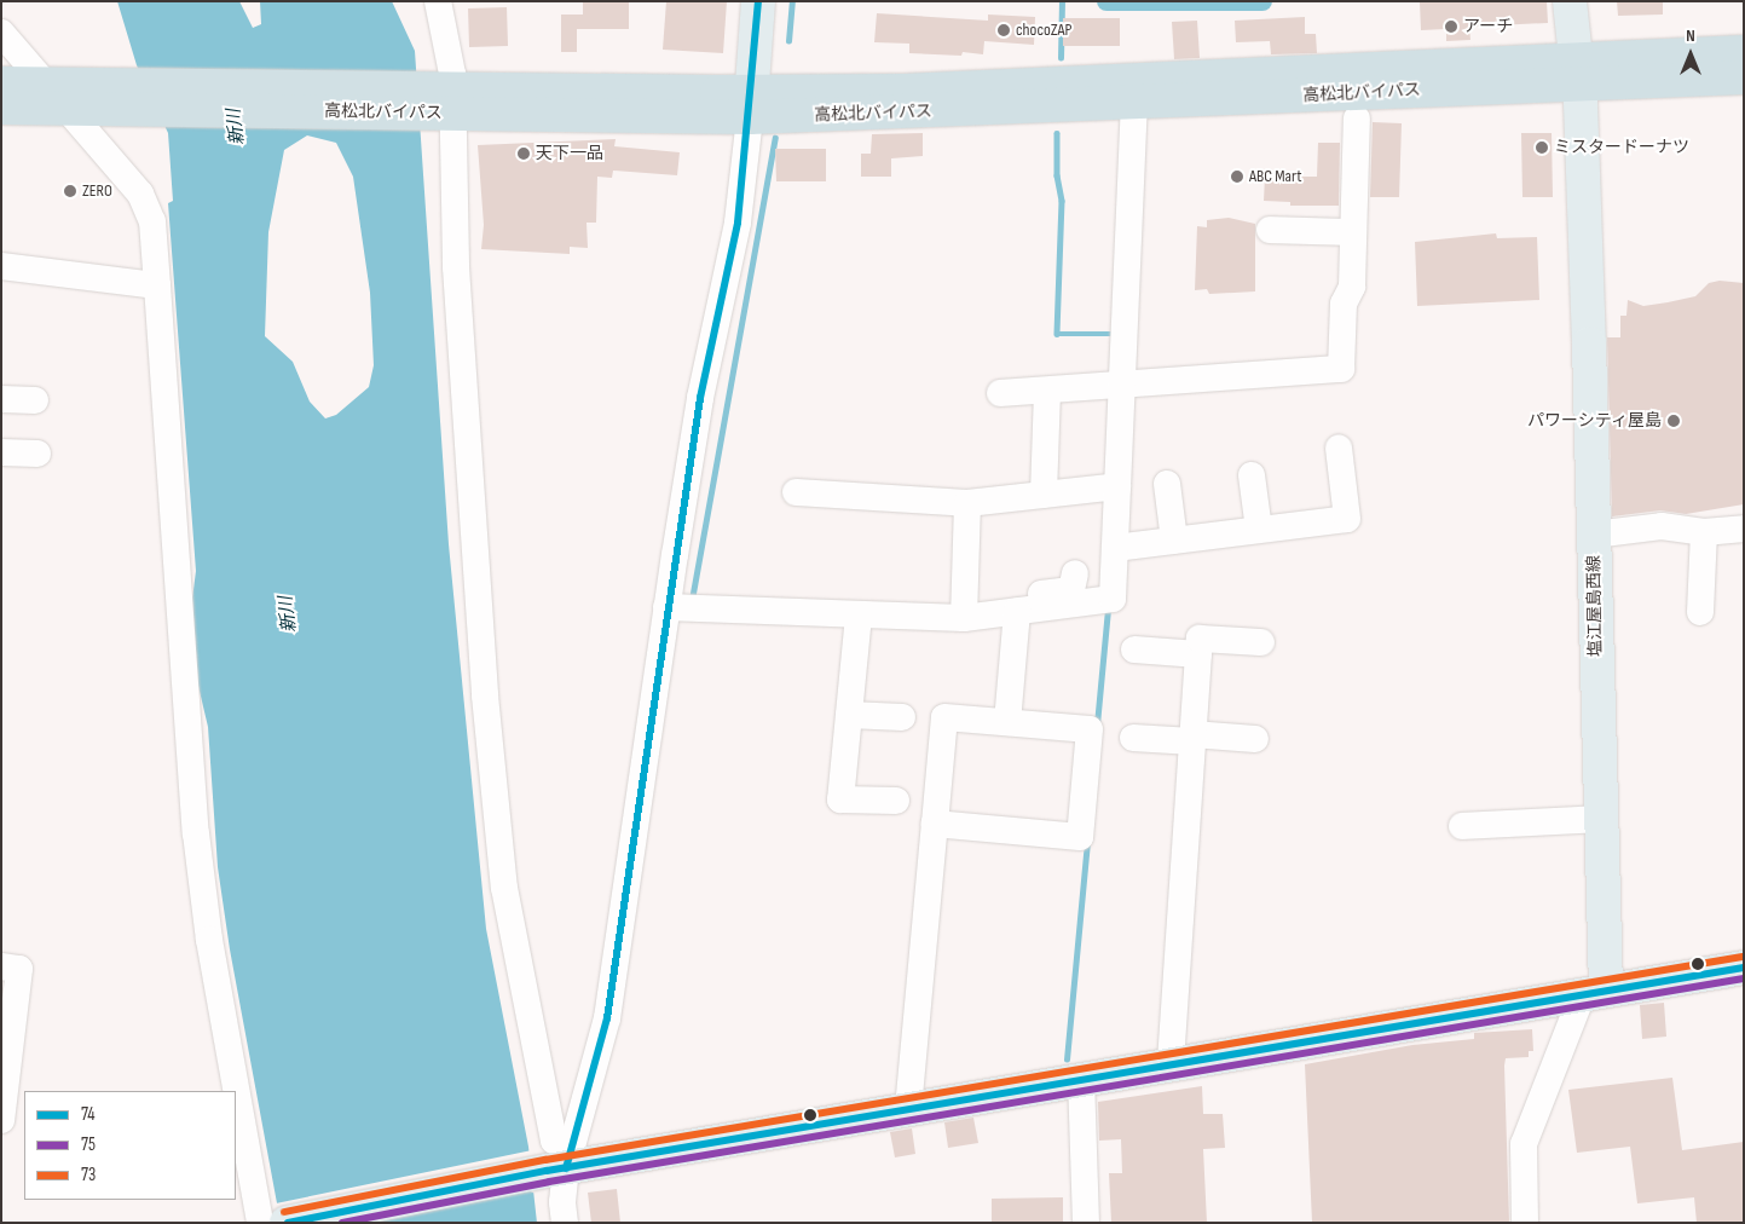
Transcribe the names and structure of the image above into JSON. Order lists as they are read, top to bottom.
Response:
{
  "streets": {
    "highway": ["高松北バイパス"],
    "main road": ["塩江屋島西線"]
  },
  "crossings": [
    ["高松北バイパス", "塩江屋島西線"]
  ],
  "water": ["新川"],
  "places": [
    "アーチ",
    "chocoZAP",
    "ミスタードーナツ",
    "天下一品",
    "ABC Mart",
    "ZERO",
    "パワーシティ屋島"
  ],
  "lines": ["transit line 74", "transit line 73", "transit line 75"],
  "legend": ["74", "75", "73"],
  "north": "top"
}
